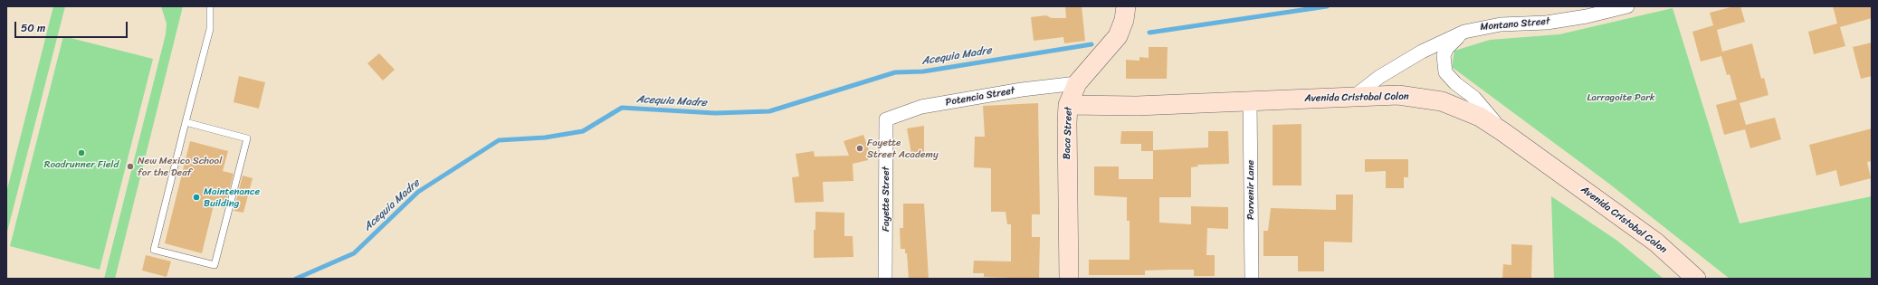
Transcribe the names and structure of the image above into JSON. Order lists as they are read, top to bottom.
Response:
{
  "streets": {
    "street": [
      "Montano Street",
      "Potencia Street",
      "Avenida Cristobal Colon",
      "Baca Street",
      "Porvenir Lane",
      "Fayette Street"
    ]
  },
  "crossings": [
    ["Montano Street", "Avenida Cristobal Colon"],
    ["Potencia Street", "Baca Street"],
    ["Potencia Street", "Fayette Street"],
    ["Avenida Cristobal Colon", "Baca Street"],
    ["Avenida Cristobal Colon", "Porvenir Lane"]
  ],
  "water": ["Acequia Madre"],
  "parks": ["Larragoite Park"],
  "places": [
    "Fayette Street Academy",
    "Roadrunner Field",
    "New Mexico School for the Deaf",
    "Maintenance Building"
  ],
  "scale_bar": "50 m"
}
